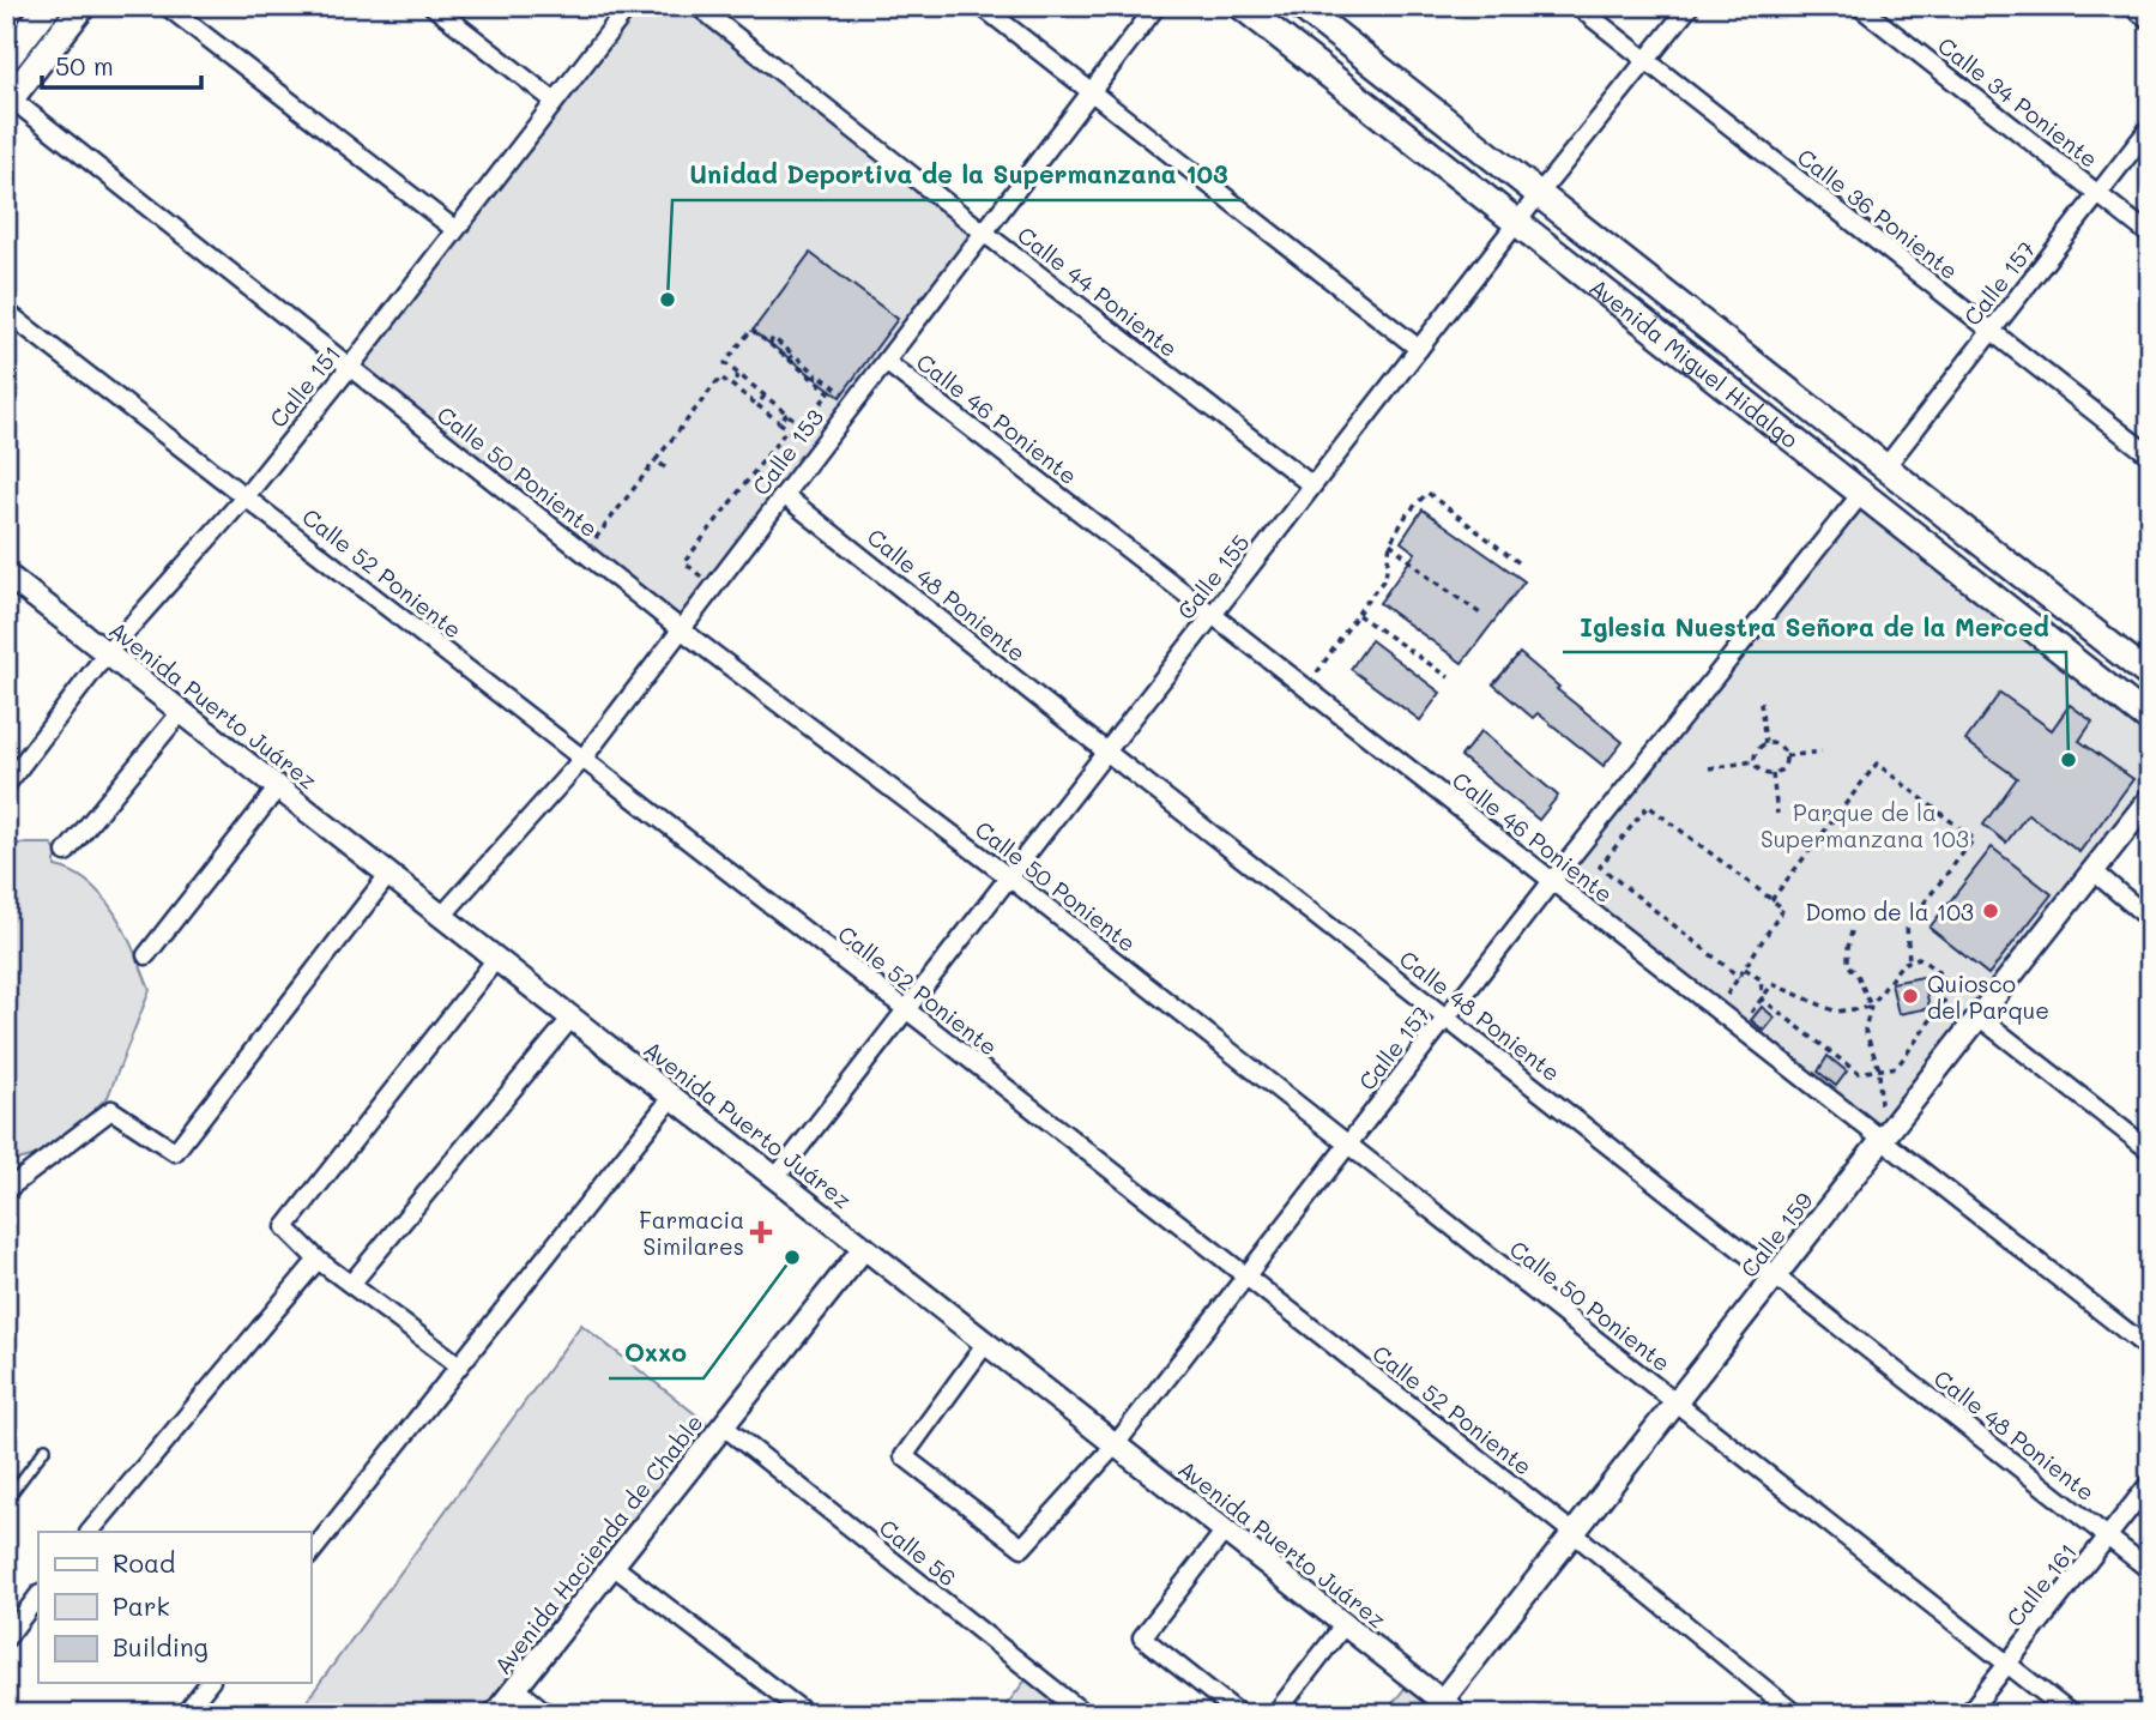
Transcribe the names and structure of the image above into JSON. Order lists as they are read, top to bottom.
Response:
{
  "streets": {
    "main road": ["Avenida Miguel Hidalgo"],
    "street": [
      "Calle 34 Poniente",
      "Calle 36 Poniente",
      "Calle 157",
      "Calle 44 Poniente",
      "Calle 151",
      "Calle 46 Poniente",
      "Calle 153",
      "Calle 50 Poniente",
      "Calle 52 Poniente",
      "Calle 155",
      "Calle 48 Poniente",
      "Avenida Puerto Juárez",
      "Calle 159",
      "Avenida Hacienda de Chable",
      "Calle 56",
      "Calle 161"
    ]
  },
  "crossings": [
    ["Calle 34 Poniente", "Calle 157"],
    ["Calle 36 Poniente", "Calle 157"],
    ["Calle 36 Poniente", "Calle 155"],
    ["Calle 157", "Avenida Miguel Hidalgo"],
    ["Calle 157", "Calle 46 Poniente"],
    ["Calle 157", "Calle 50 Poniente"],
    ["Calle 157", "Calle 52 Poniente"],
    ["Calle 157", "Calle 48 Poniente"],
    ["Calle 157", "Avenida Puerto Juárez"],
    ["Calle 44 Poniente", "Calle 153"],
    ["Calle 44 Poniente", "Calle 155"],
    ["Avenida Miguel Hidalgo", "Calle 155"],
    ["Calle 151", "Calle 50 Poniente"],
    ["Calle 151", "Calle 52 Poniente"],
    ["Calle 151", "Avenida Puerto Juárez"],
    ["Calle 46 Poniente", "Calle 153"],
    ["Calle 46 Poniente", "Calle 155"],
    ["Calle 46 Poniente", "Calle 159"],
    ["Calle 153", "Calle 50 Poniente"],
    ["Calle 153", "Calle 52 Poniente"],
    ["Calle 153", "Calle 48 Poniente"],
    ["Calle 153", "Avenida Puerto Juárez"],
    ["Calle 50 Poniente", "Calle 155"],
    ["Calle 50 Poniente", "Calle 159"],
    ["Calle 50 Poniente", "Calle 161"],
    ["Calle 52 Poniente", "Calle 155"],
    ["Calle 52 Poniente", "Calle 159"],
    ["Calle 155", "Calle 48 Poniente"],
    ["Calle 155", "Avenida Puerto Juárez"],
    ["Calle 48 Poniente", "Calle 159"],
    ["Calle 48 Poniente", "Calle 161"],
    ["Avenida Puerto Juárez", "Calle 159"],
    ["Avenida Puerto Juárez", "Avenida Hacienda de Chable"],
    ["Avenida Hacienda de Chable", "Calle 56"]
  ],
  "parks": ["Parque de la Supermanzana 103"],
  "places": {
    "other": [
      "Unidad Deportiva de la Supermanzana 103",
      "Iglesia Nuestra Señora de la Merced",
      "Domo de la 103",
      "Quiosco del Parque",
      "Oxxo"
    ],
    "health": ["Farmacia Similares"]
  },
  "legend": ["Road", "Park", "Building"],
  "scale_bar": "50 m"
}
